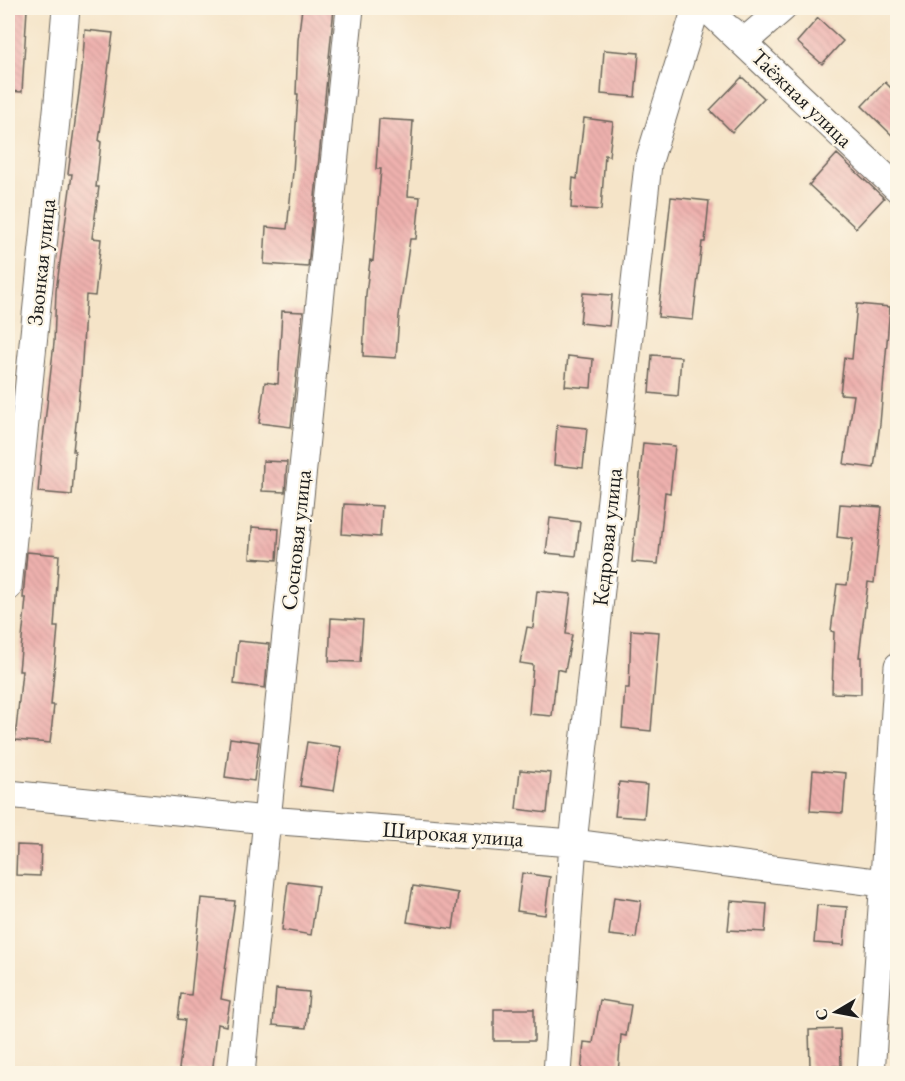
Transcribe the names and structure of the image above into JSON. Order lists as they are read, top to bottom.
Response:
{
  "streets": {
    "street": [
      "Таёжная улица",
      "Звонкая улица",
      "Кедровая улица",
      "Сосновая улица",
      "Широкая улица"
    ]
  },
  "crossings": [
    ["Кедровая улица", "Широкая улица"],
    ["Сосновая улица", "Широкая улица"]
  ],
  "north": "left"
}
